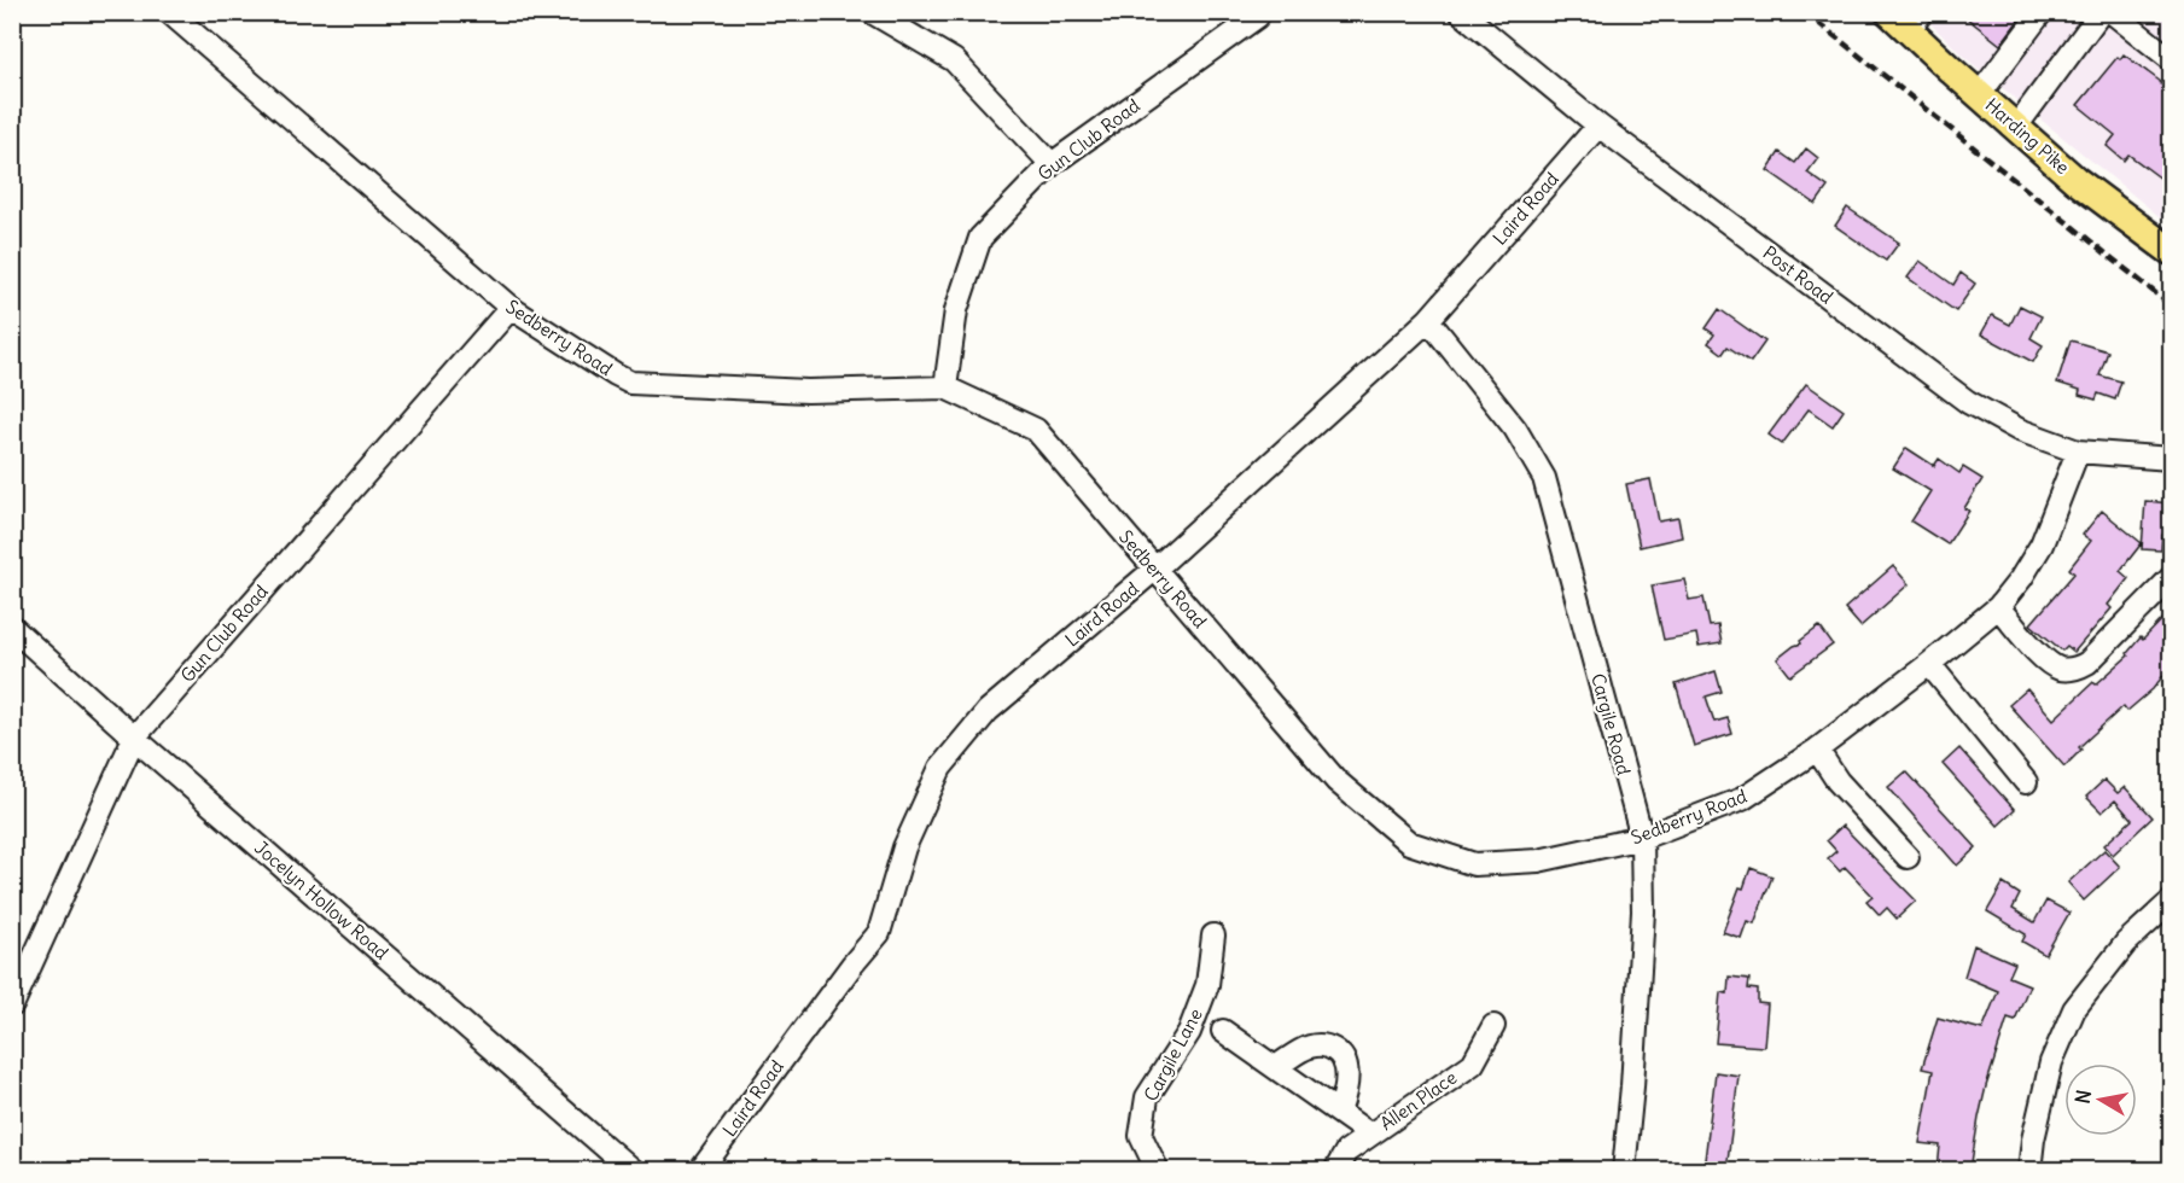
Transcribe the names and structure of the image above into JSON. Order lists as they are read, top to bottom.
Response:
{
  "streets": {
    "main road": ["Harding Pike"],
    "street": [
      "Gun Club Road",
      "Laird Road",
      "Post Road",
      "Sedberry Road",
      "Cargile Road",
      "Jocelyn Hollow Road",
      "Cargile Lane",
      "Allen Place"
    ]
  },
  "crossings": [
    ["Gun Club Road", "Sedberry Road"],
    ["Gun Club Road", "Jocelyn Hollow Road"],
    ["Laird Road", "Post Road"],
    ["Laird Road", "Sedberry Road"],
    ["Laird Road", "Cargile Road"],
    ["Post Road", "Sedberry Road"],
    ["Sedberry Road", "Cargile Road"]
  ],
  "north": "left"
}
